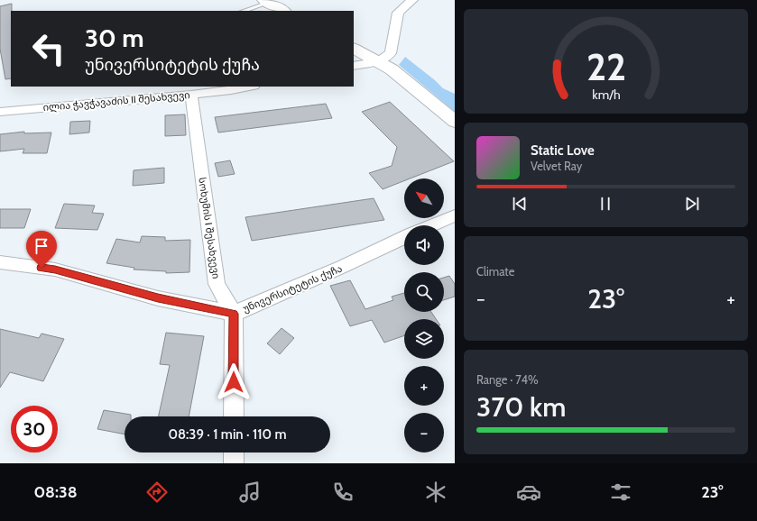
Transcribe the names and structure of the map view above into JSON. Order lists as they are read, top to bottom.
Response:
{
  "streets": {
    "street": ["ილია ჭავჭავაძის II შესახვევი", "სოხუმის I შესახვევი", "უნივერსიტეტის ქუჩა"]
  },
  "crossings": [
    ["ილია ჭავჭავაძის II შესახვევი", "სოხუმის I შესახვევი"],
    ["სოხუმის I შესახვევი", "უნივერსიტეტის ქუჩა"]
  ],
  "north": "top left",
  "page": {
    "turn": ["30 m", "უნივერსიტეტის ქუჩა"],
    "song": ["Static Love", "Velvet Ray"],
    "map_buttons": ["+", "−"],
    "tile": [
      "Climate",
      ["Range · 74%", "370 km"]
    ],
    "heat": ["−", "23°", "+"],
    "limit": "30",
    "trip": "08:39 · 1 min · 110 m",
    "tabs": ["08:38", "23°"],
    "gauge": ["22", "km/h"]
  }
}
